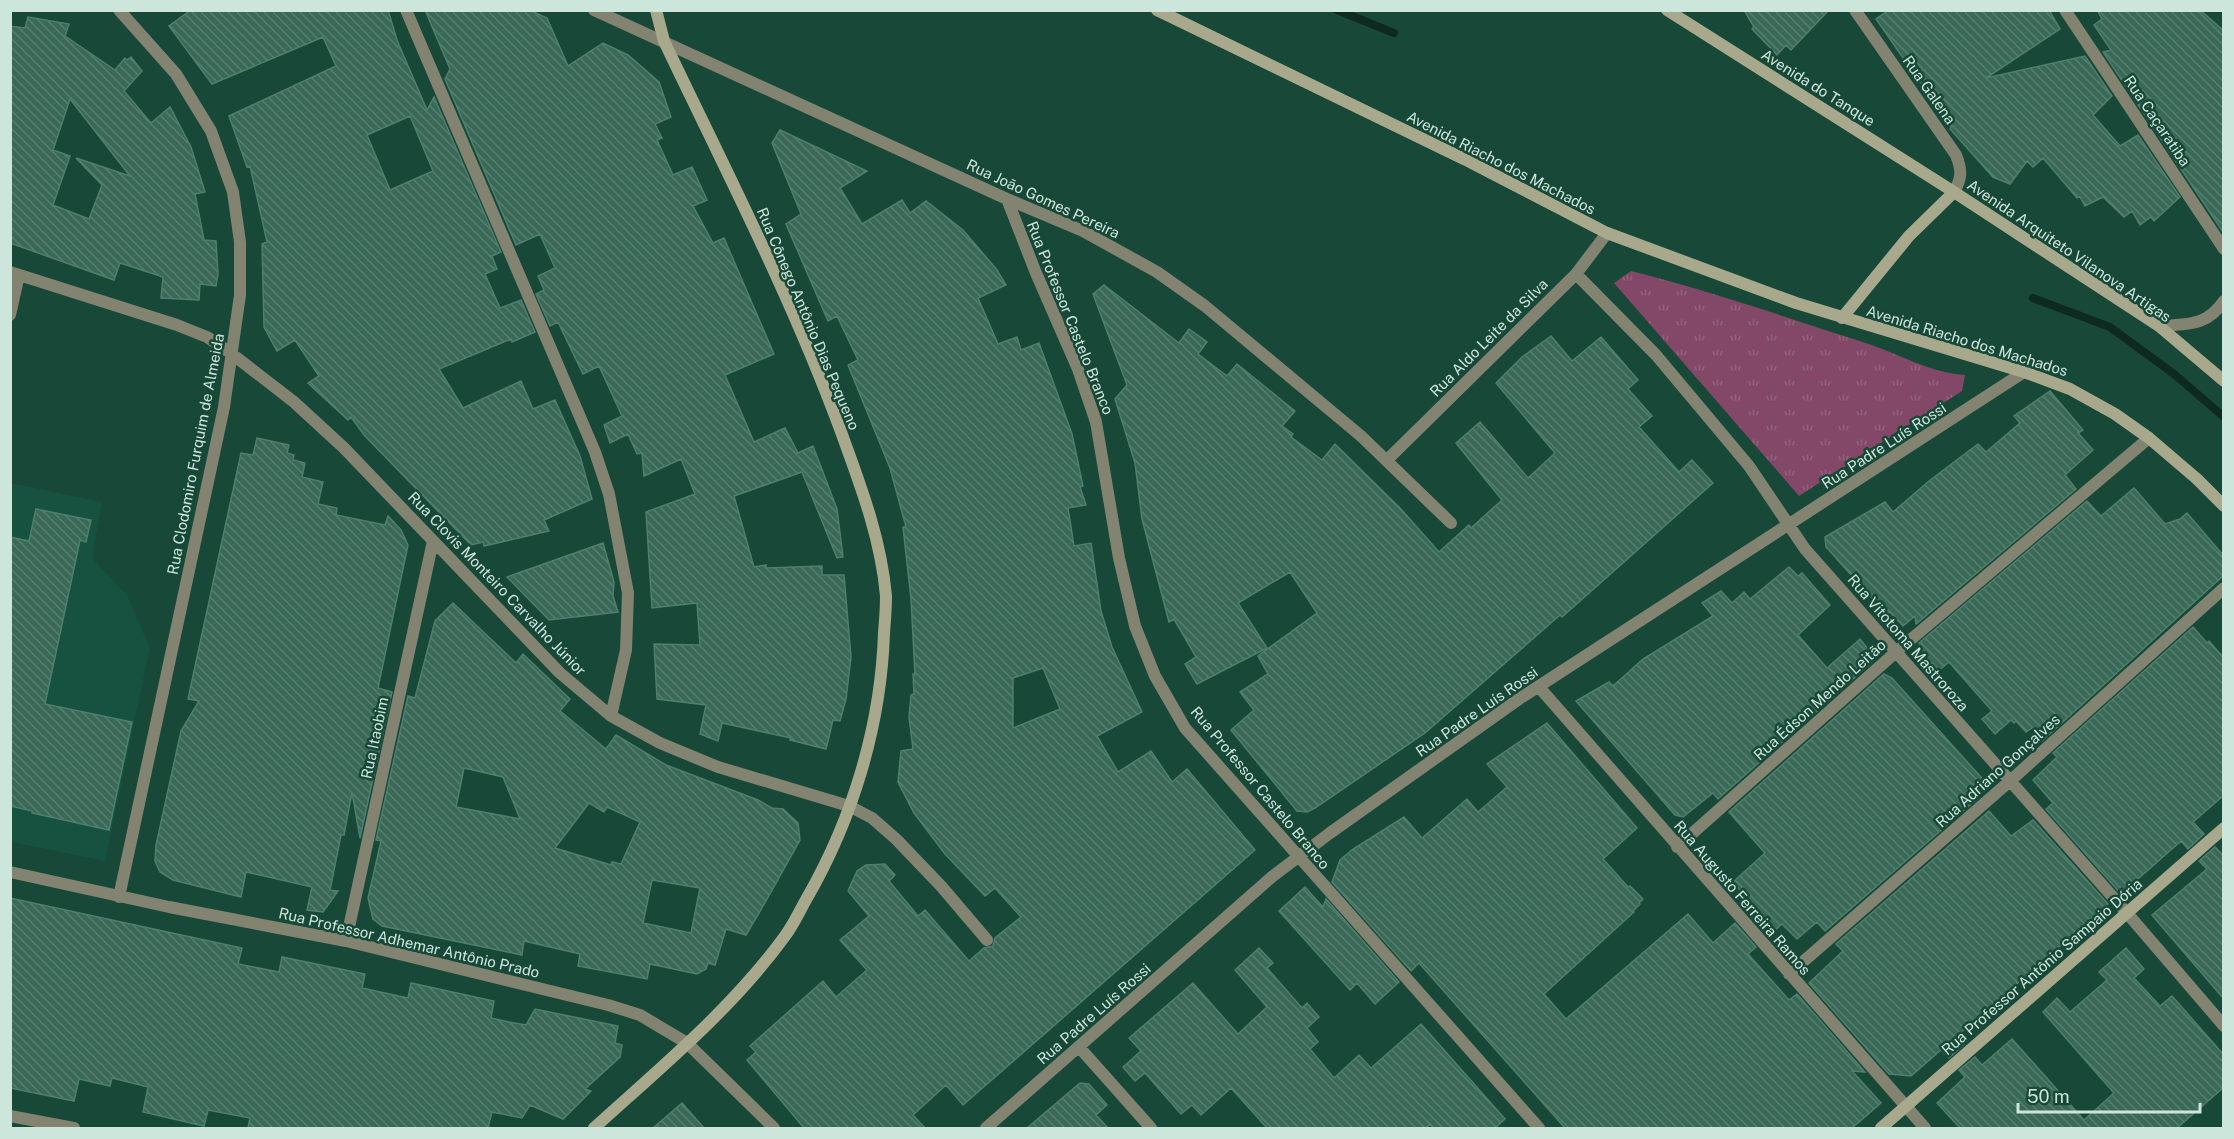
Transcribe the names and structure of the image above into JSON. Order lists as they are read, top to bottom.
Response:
{
  "streets": {
    "main road": [
      "Avenida do Tanque",
      "Avenida Riacho dos Machados",
      "Avenida Arquiteto Vilanova Artigas",
      "Rua Cônego Antônio Dias Pequeno",
      "Rua Professor Antônio Sampaio Dória"
    ],
    "street": [
      "Rua Galena",
      "Rua Caçaratiba",
      "Rua João Gomes Pereira",
      "Rua Professor Castelo Branco",
      "Rua Aldo Leite da Silva",
      "Rua Padre Luís Rossi",
      "Rua Clodomiro Furquim de Almeida",
      "Rua Clovis Monteiro Carvalho Júnior",
      "Rua Vitotoma Mastroroza",
      "Rua Édson Mendo Leitão",
      "Rua Itaobim",
      "Rua Adriano Gonçalves",
      "Rua Augusto Ferreira Ramos",
      "Rua Professor Adhemar Antônio Prado"
    ]
  },
  "crossings": [
    ["Avenida do Tanque", "Rua Galena"],
    ["Avenida do Tanque", "Avenida Riacho dos Machados"],
    ["Avenida do Tanque", "Avenida Arquiteto Vilanova Artigas"],
    ["Rua Galena", "Avenida Riacho dos Machados"],
    ["Rua Galena", "Avenida Arquiteto Vilanova Artigas"],
    ["Avenida Riacho dos Machados", "Avenida Arquiteto Vilanova Artigas"],
    ["Avenida Riacho dos Machados", "Rua Aldo Leite da Silva"],
    ["Avenida Riacho dos Machados", "Rua Padre Luís Rossi"],
    ["Avenida Riacho dos Machados", "Rua Édson Mendo Leitão"],
    ["Rua João Gomes Pereira", "Rua Professor Castelo Branco"],
    ["Rua João Gomes Pereira", "Rua Cônego Antônio Dias Pequeno"],
    ["Rua João Gomes Pereira", "Rua Aldo Leite da Silva"],
    ["Rua Professor Castelo Branco", "Rua Padre Luís Rossi"],
    ["Rua Cônego Antônio Dias Pequeno", "Rua Clovis Monteiro Carvalho Júnior"],
    ["Rua Cônego Antônio Dias Pequeno", "Rua Professor Adhemar Antônio Prado"],
    ["Rua Aldo Leite da Silva", "Rua Vitotoma Mastroroza"],
    ["Rua Padre Luís Rossi", "Rua Vitotoma Mastroroza"],
    ["Rua Padre Luís Rossi", "Rua Augusto Ferreira Ramos"],
    ["Rua Clodomiro Furquim de Almeida", "Rua Clovis Monteiro Carvalho Júnior"],
    ["Rua Clodomiro Furquim de Almeida", "Rua Professor Adhemar Antônio Prado"],
    ["Rua Clovis Monteiro Carvalho Júnior", "Rua Itaobim"],
    ["Rua Vitotoma Mastroroza", "Rua Édson Mendo Leitão"],
    ["Rua Vitotoma Mastroroza", "Rua Adriano Gonçalves"],
    ["Rua Vitotoma Mastroroza", "Rua Professor Antônio Sampaio Dória"],
    ["Rua Édson Mendo Leitão", "Rua Augusto Ferreira Ramos"],
    ["Rua Itaobim", "Rua Professor Adhemar Antônio Prado"],
    ["Rua Adriano Gonçalves", "Rua Augusto Ferreira Ramos"],
    ["Rua Augusto Ferreira Ramos", "Rua Professor Antônio Sampaio Dória"]
  ],
  "scale_bar": "50 m"
}
